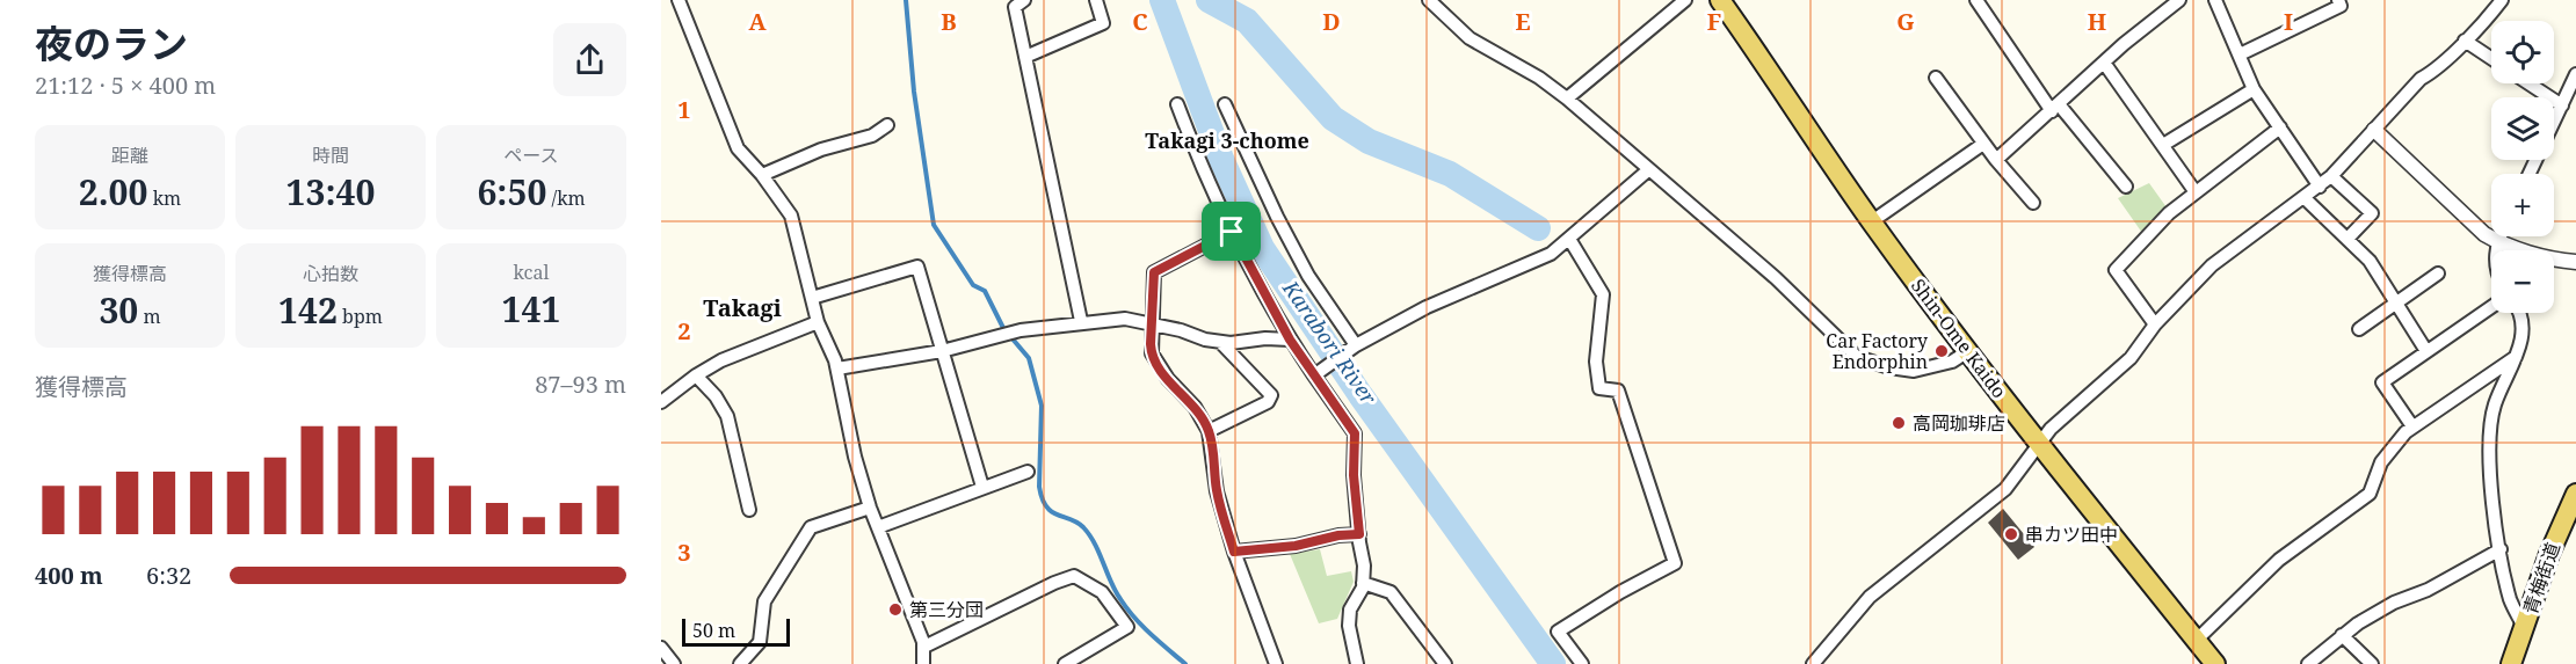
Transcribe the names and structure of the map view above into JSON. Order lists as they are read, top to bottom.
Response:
{
  "streets": {
    "main road": ["Shin-Ome Kaido", "青梅街道"]
  },
  "districts": ["Takagi 3-chome", "Takagi"],
  "water": ["Karabori River"],
  "places": [
    "Car Factory Endorphin",
    "高岡珈琲店",
    "串カツ田中",
    "第三分団"
  ],
  "scale_bar": "50 m",
  "page": {
    "heading": ["夜のラン", "21:12 · 5 × 400 m"],
    "map_buttons": ["+", "−"],
    "stats": [
      ["距離", "2.00 km"],
      ["時間", "13:40"],
      ["ペース", "6:50 /km"],
      ["獲得標高", "30 m"],
      ["心拍数", "142 bpm"],
      ["kcal", "141"]
    ],
    "chart": ["獲得標高", "87–93 m"],
    "list": [
      {
        "name": "400 m",
        "note": "6:32"
      }
    ],
    "scale": "50 m"
  },
  "grid": {
    "columns": [
      "A",
      "B",
      "C",
      "D",
      "E",
      "F",
      "G",
      "H",
      "I"
    ],
    "rows": ["1", "2", "3"]
  }
}
